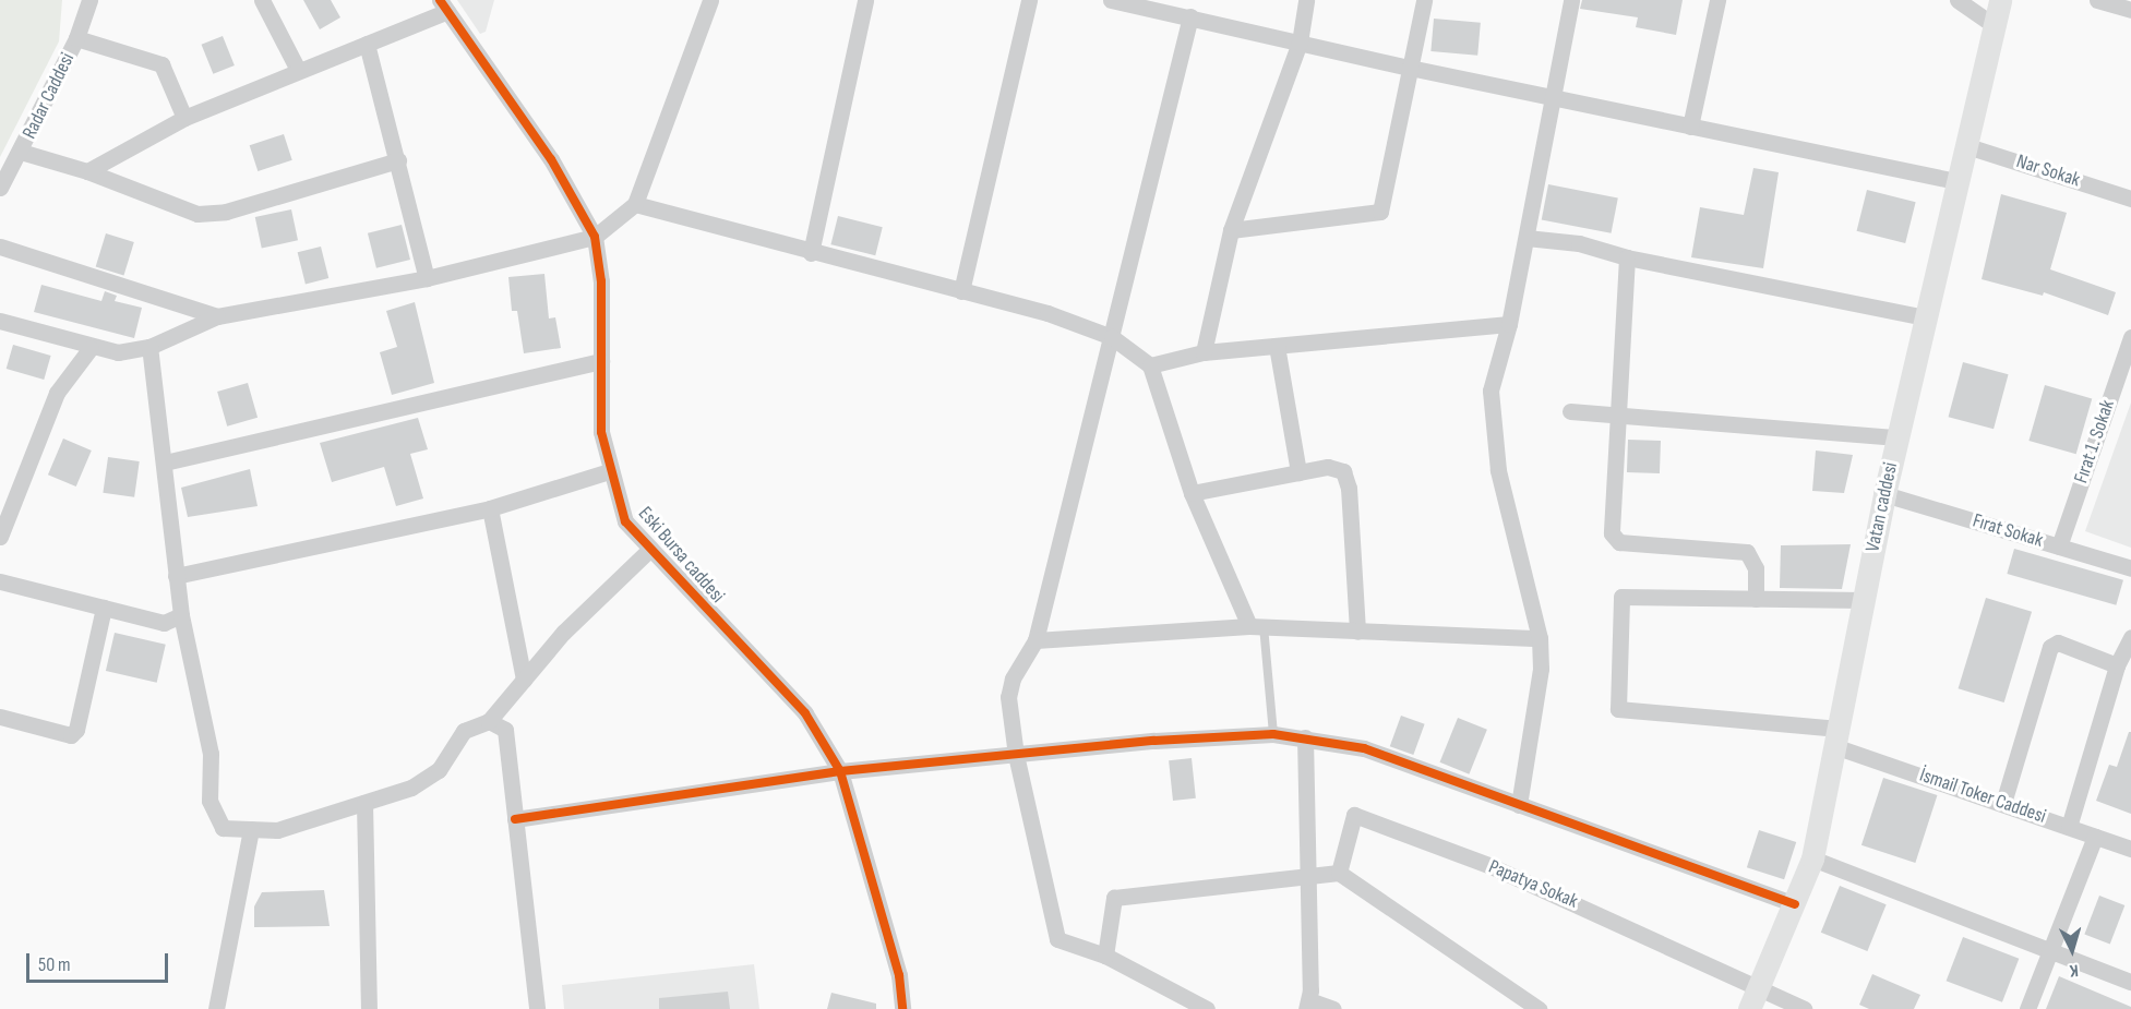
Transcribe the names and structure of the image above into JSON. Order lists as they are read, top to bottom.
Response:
{
  "streets": {
    "street": [
      "Radar Caddesi",
      "Nar Sokak",
      "Fırat 1. Sokak",
      "Vatan caddesi",
      "Fırat Sokak",
      "Eski Bursa caddesi",
      "İsmail Toker Caddesi",
      "Papatya Sokak"
    ]
  },
  "crossings": [
    ["Nar Sokak", "Vatan caddesi"],
    ["Fırat 1. Sokak", "Fırat Sokak"],
    ["Vatan caddesi", "Fırat Sokak"],
    ["Vatan caddesi", "İsmail Toker Caddesi"],
    ["Vatan caddesi", "Papatya Sokak"]
  ],
  "scale_bar": "50 m",
  "north": "bottom"
}
